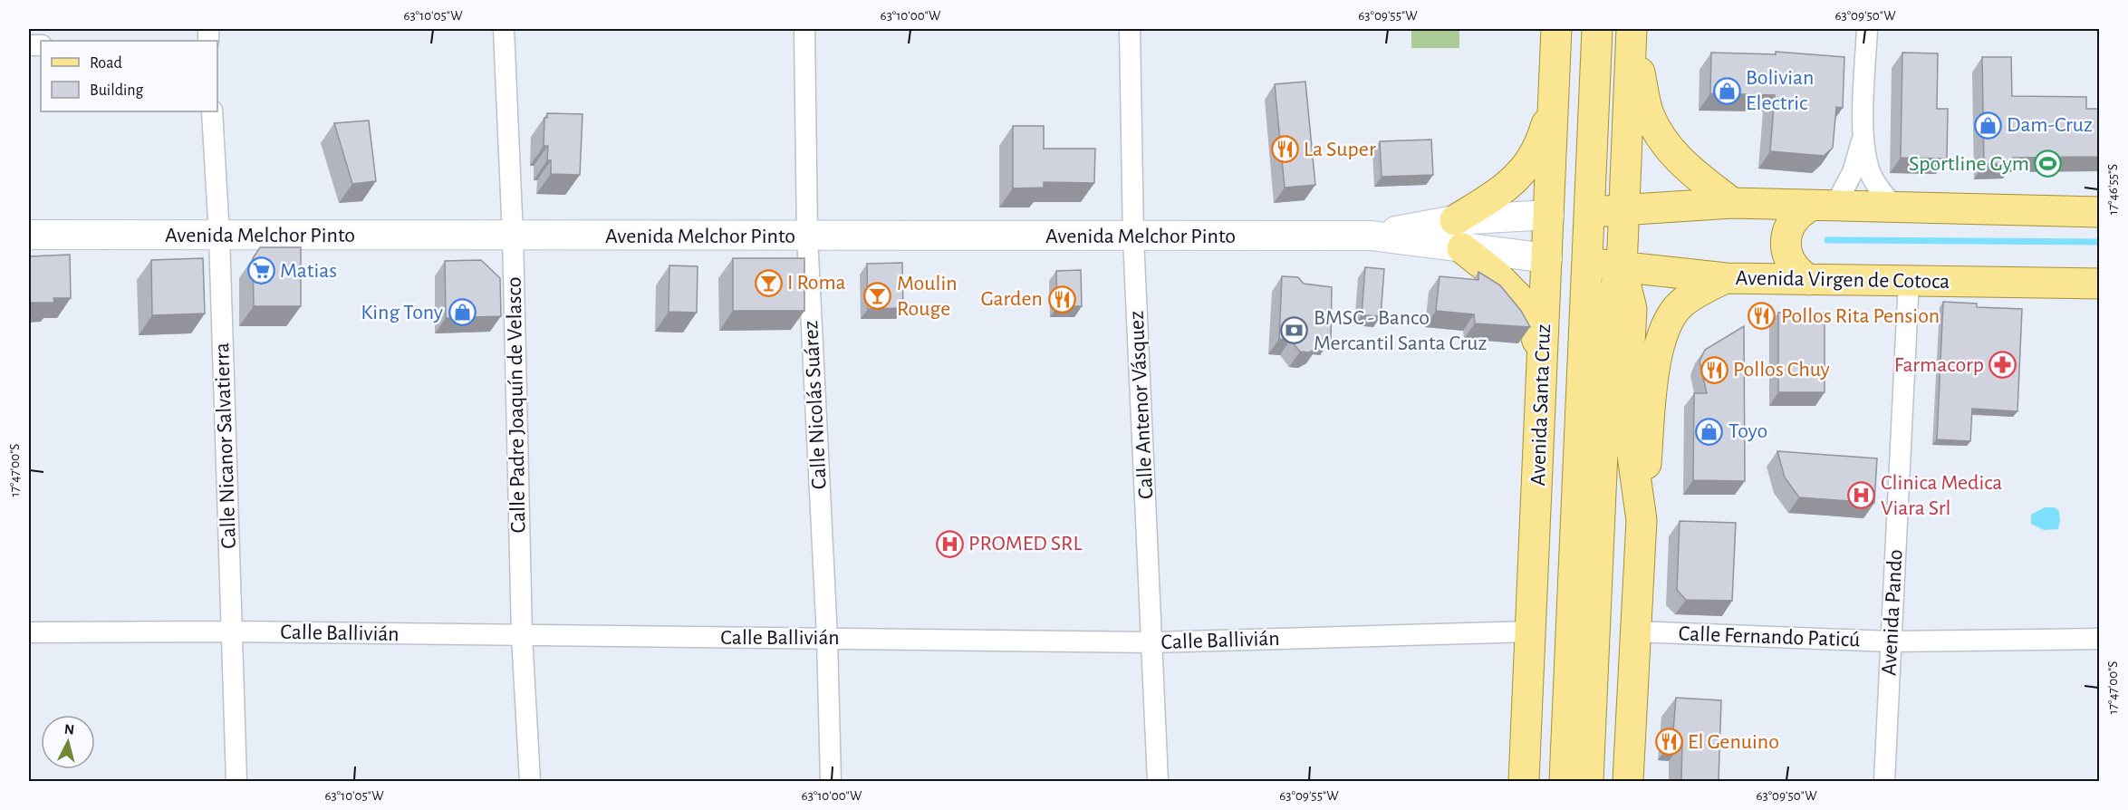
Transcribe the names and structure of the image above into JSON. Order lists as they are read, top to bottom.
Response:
{
  "streets": {
    "main road": ["Avenida Melchor Pinto", "Avenida Virgen de Cotoca", "Avenida Santa Cruz"],
    "street": [
      "Calle Padre Joaquín de Velasco",
      "Calle Nicolás Suárez",
      "Calle Antenor Vásquez",
      "Calle Nicanor Salvatierra",
      "Avenida Pando",
      "Calle Ballivián",
      "Calle Fernando Paticú"
    ]
  },
  "crossings": [
    ["Avenida Melchor Pinto", "Avenida Virgen de Cotoca"],
    ["Avenida Melchor Pinto", "Calle Padre Joaquín de Velasco"],
    ["Avenida Melchor Pinto", "Calle Nicolás Suárez"],
    ["Avenida Melchor Pinto", "Calle Antenor Vásquez"],
    ["Avenida Melchor Pinto", "Avenida Santa Cruz"],
    ["Avenida Melchor Pinto", "Calle Nicanor Salvatierra"],
    ["Avenida Virgen de Cotoca", "Avenida Santa Cruz"],
    ["Avenida Virgen de Cotoca", "Avenida Pando"],
    ["Calle Padre Joaquín de Velasco", "Calle Ballivián"],
    ["Calle Nicolás Suárez", "Calle Ballivián"],
    ["Calle Antenor Vásquez", "Calle Ballivián"],
    ["Avenida Santa Cruz", "Calle Ballivián"],
    ["Calle Nicanor Salvatierra", "Calle Ballivián"],
    ["Avenida Pando", "Calle Fernando Paticú"]
  ],
  "places": {
    "shop": [
      "Bolivian Electric",
      "Dam-Cruz",
      "King Tony",
      "Toyo"
    ],
    "restaurant": [
      "La Super",
      "Garden",
      "Pollos Rita Pension",
      "Pollos Chuy",
      "El Genuino"
    ],
    "sports": ["Sportline Gym"],
    "supermarket": ["Matias"],
    "bar": ["I Roma", "Moulin Rouge"],
    "bank": ["BMSC - Banco Mercantil Santa Cruz"],
    "pharmacy": ["Farmacorp"],
    "hospital": ["Clinica Medica Viara Srl", "PROMED SRL"]
  },
  "legend": ["Road", "Building"],
  "north": "top",
  "coordinates": [
    "63°10'05\"W",
    "63°10'00\"W",
    "63°09'55\"W",
    "63°09'50\"W",
    "17°46'55\"S",
    "17°47'00\"S"
  ]
}
